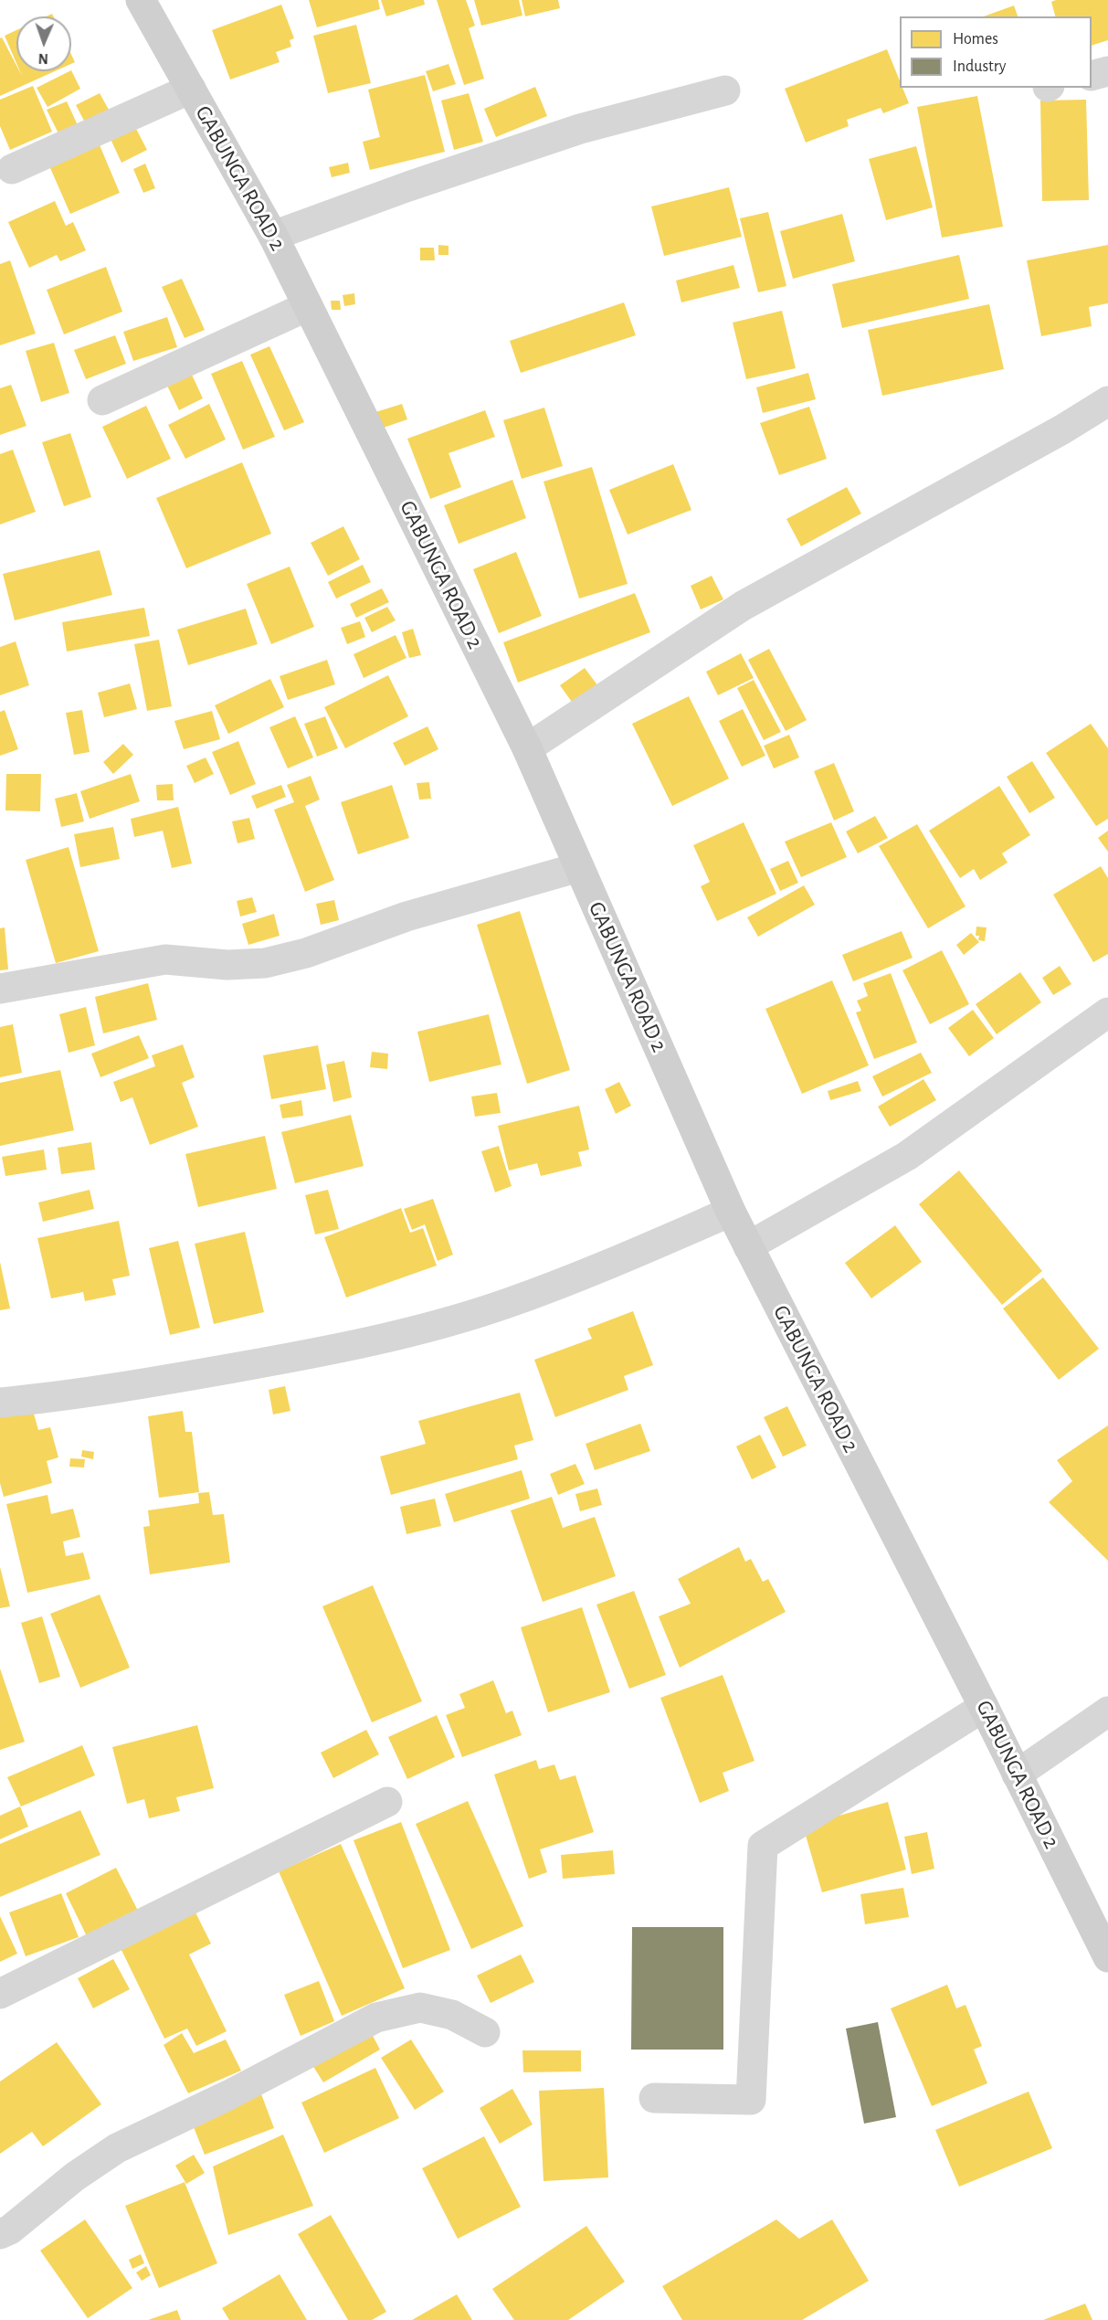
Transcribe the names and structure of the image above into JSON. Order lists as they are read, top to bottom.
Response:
{
  "streets": {
    "street": ["GABUNGA ROAD 2"]
  },
  "legend": ["Homes", "Industry"],
  "north": "bottom"
}
